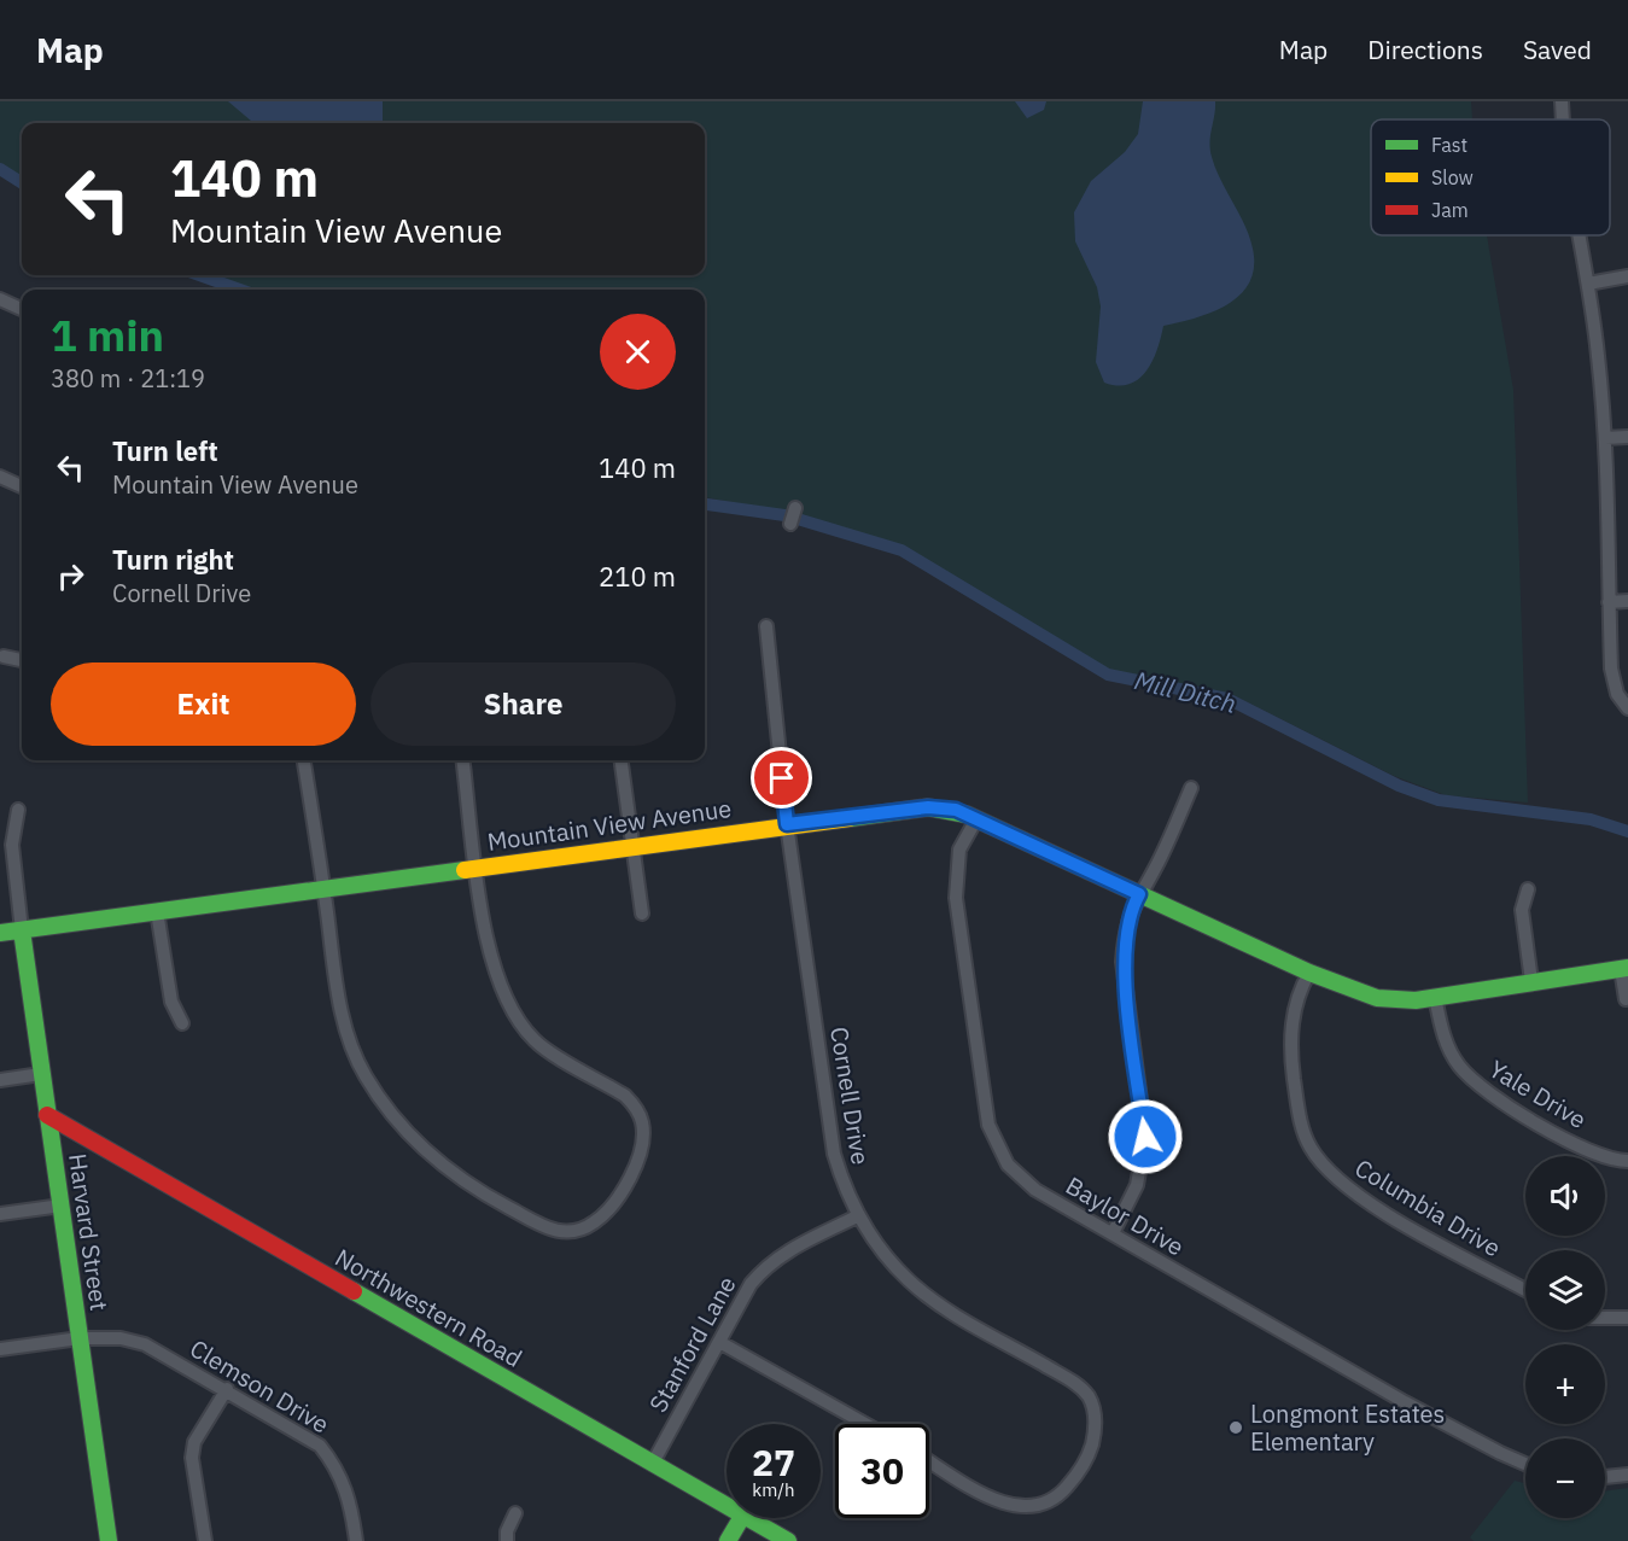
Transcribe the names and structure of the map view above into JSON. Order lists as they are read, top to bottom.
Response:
{
  "streets": {
    "street": [
      "Mountain View Avenue",
      "Yale Drive",
      "Cornell Drive",
      "Columbia Drive",
      "Baylor Drive",
      "Harvard Street",
      "Northwestern Road",
      "Stanford Lane",
      "Clemson Drive"
    ]
  },
  "crossings": [
    ["Mountain View Avenue", "Yale Drive"],
    ["Mountain View Avenue", "Cornell Drive"],
    ["Mountain View Avenue", "Columbia Drive"],
    ["Mountain View Avenue", "Baylor Drive"],
    ["Mountain View Avenue", "Harvard Street"],
    ["Cornell Drive", "Stanford Lane"],
    ["Harvard Street", "Northwestern Road"],
    ["Harvard Street", "Clemson Drive"],
    ["Northwestern Road", "Stanford Lane"]
  ],
  "water": ["Mill Ditch"],
  "places": ["Longmont Estates Elementary"],
  "legend": ["Fast", "Slow", "Jam"],
  "page": {
    "header": "Map",
    "nav": ["Map", "Directions", "Saved"],
    "turn": ["140 m", "Mountain View Avenue"],
    "heading": ["1 min", "380 m · 21:19"],
    "list": [
      {
        "name": "Turn left",
        "note": "Mountain View Avenue",
        "value": "140 m"
      },
      {
        "name": "Turn right",
        "note": "Cornell Drive",
        "value": "210 m"
      }
    ],
    "buttons": ["Exit", "Share"],
    "map_buttons": ["+", "−"],
    "speed": "27 km/h",
    "limit": "30"
  }
}
